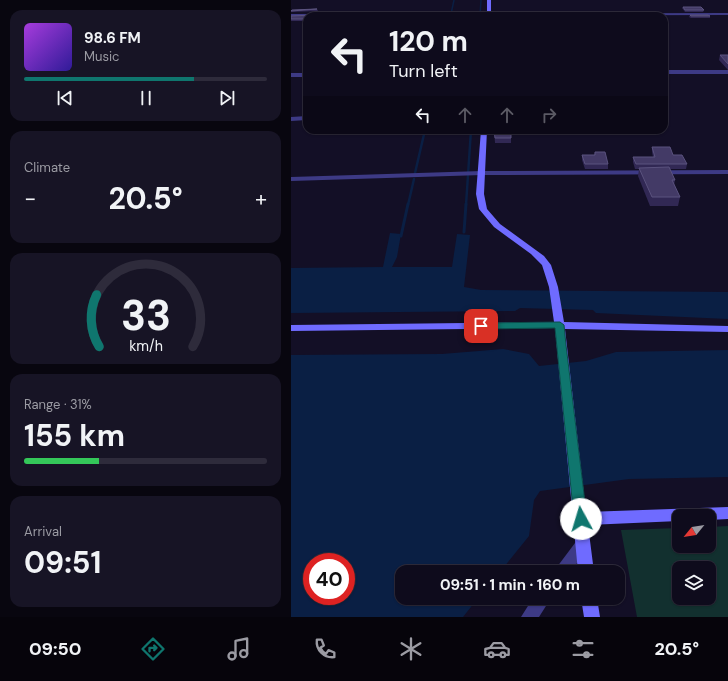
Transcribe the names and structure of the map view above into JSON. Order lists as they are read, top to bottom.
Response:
{
  "north": "bottom left",
  "page": {
    "turn": ["120 m", "Turn left"],
    "song": ["98.6 FM", "Music"],
    "tile": [
      "Climate",
      ["Range · 31%", "155 km"],
      ["Arrival", "09:51"]
    ],
    "heat": ["−", "20.5°", "+"],
    "limit": "40",
    "trip": "09:51 · 1 min · 160 m",
    "tabs": ["09:50", "20.5°"],
    "gauge": ["33", "km/h"]
  }
}
